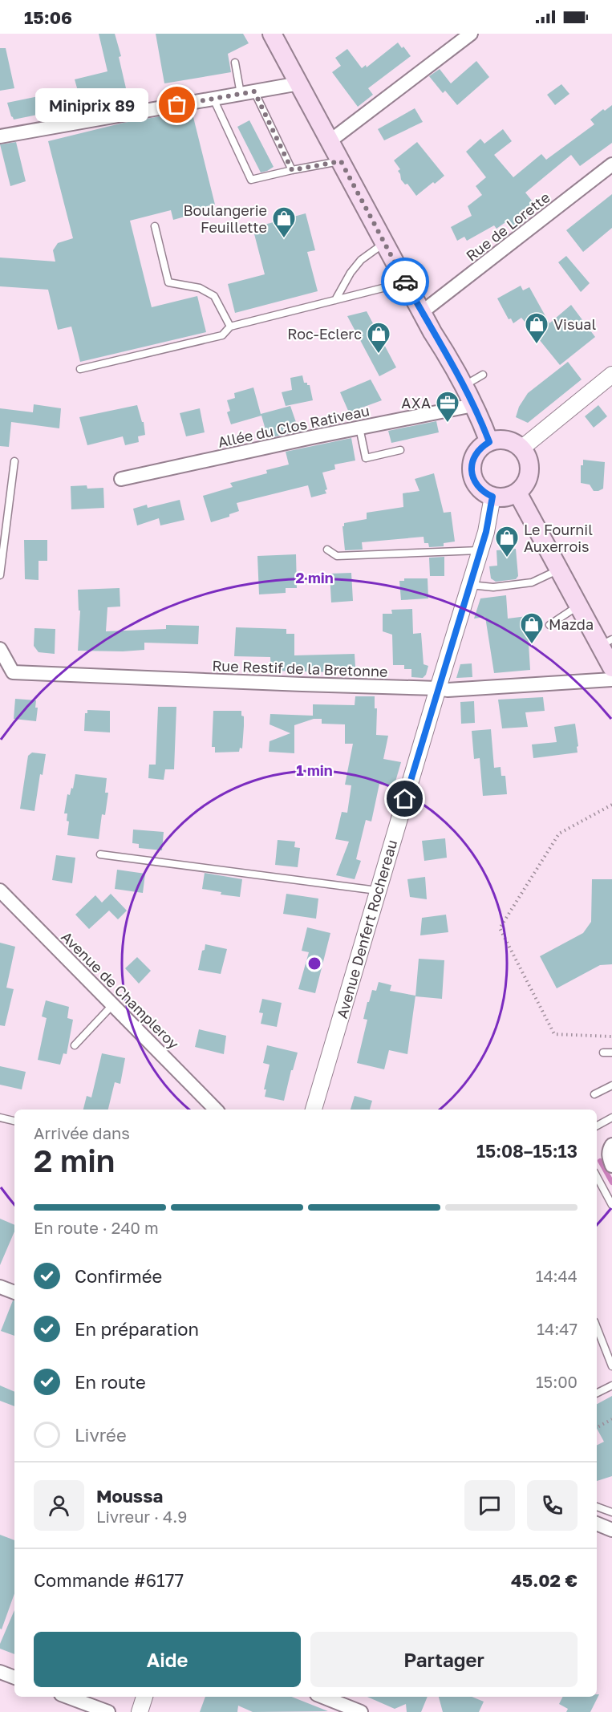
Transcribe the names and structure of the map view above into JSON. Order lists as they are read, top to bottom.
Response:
{
  "streets": {
    "street": [
      "Rue de Lorette",
      "Allée du Clos Rativeau",
      "Rue Restif de la Bretonne",
      "Avenue Denfert Rochereau",
      "Avenue de Champleroy"
    ]
  },
  "crossings": [
    ["Rue Restif de la Bretonne", "Avenue Denfert Rochereau"]
  ],
  "places": {
    "other": ["Miniprix 89"],
    "shop": [
      "Boulangerie Feuillette",
      "Visual",
      "Roc-Eclerc",
      "Le Fournil Auxerrois",
      "Mazda"
    ],
    "office": ["AXA"]
  },
  "page": {
    "status": "15:06",
    "bubble": "Miniprix 89",
    "heading": ["2 min", "Arrivée dans", "15:08–15:13"],
    "panel": [
      "Moussa",
      "Livreur · 4.9",
      "Commande #6177",
      "45.02 €"
    ],
    "bar": "En route · 240 m",
    "list": [
      ["Confirmée", "14:44"],
      ["En préparation", "14:47"],
      ["En route", "15:00"],
      "Livrée"
    ],
    "buttons": ["Aide", "Partager"]
  },
  "rings": ["2 min", "1 min"]
}
